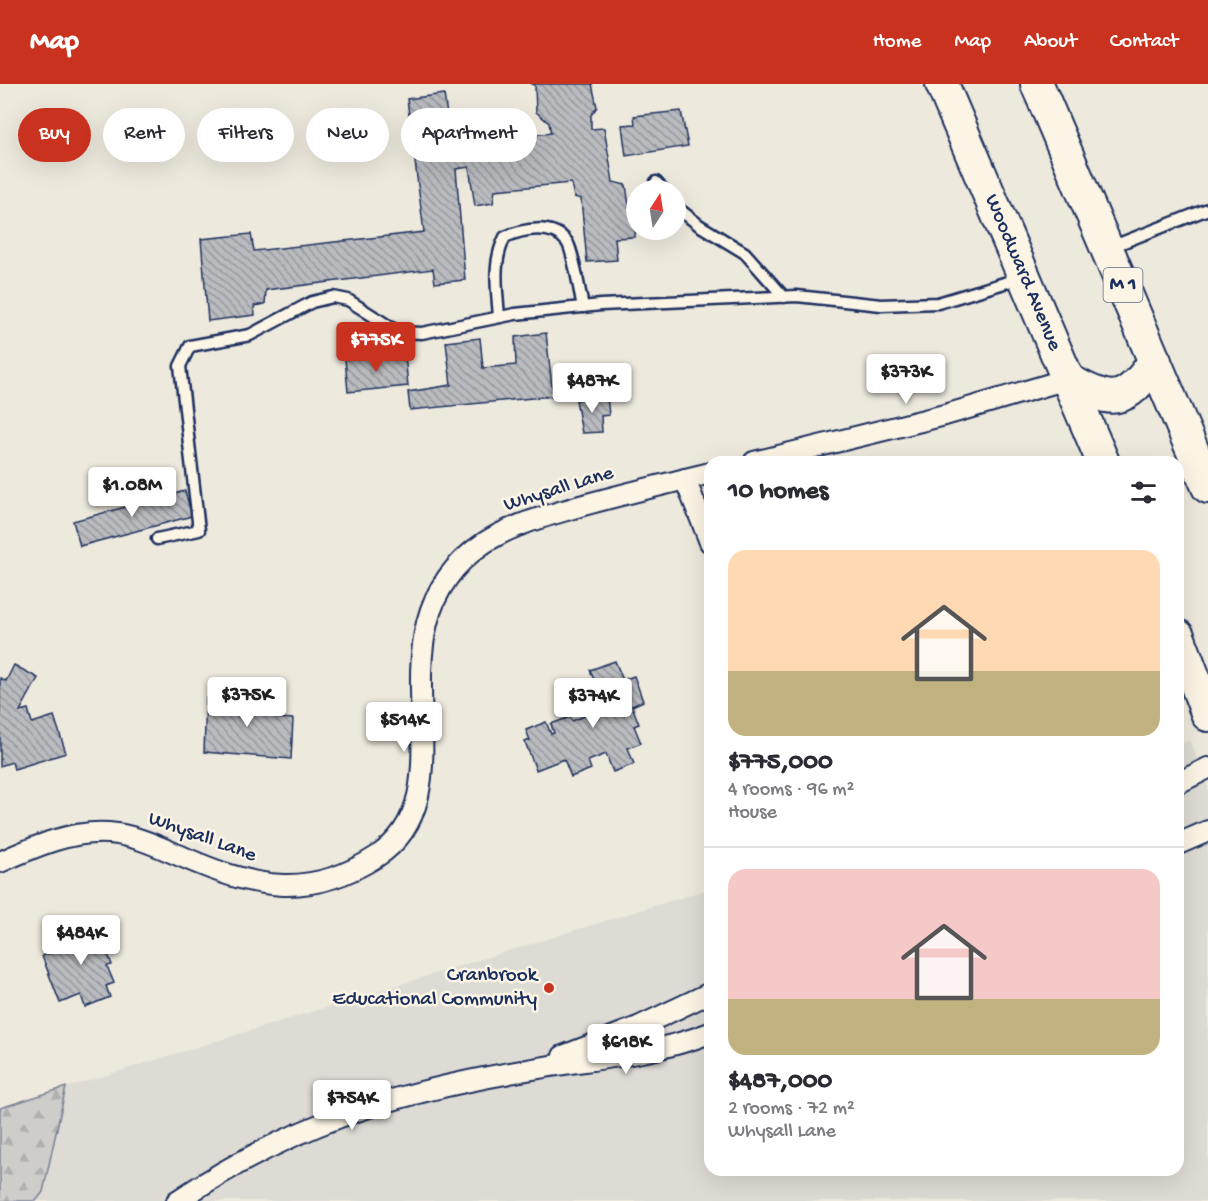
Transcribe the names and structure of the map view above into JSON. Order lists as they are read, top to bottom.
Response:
{
  "streets": {
    "main road": ["Woodward Avenue", "M 1"],
    "street": ["Whysall Lane"]
  },
  "places": ["Cranbrook Educational Community"],
  "north": "top",
  "page": {
    "header": "Map",
    "nav": [
      "Home",
      "Map",
      "About",
      "Contact"
    ],
    "chip": [
      "Buy",
      "Rent",
      "Filters",
      "New",
      "Apartment"
    ],
    "price": [
      "$775K",
      "$373K",
      "$487K",
      "$1.08M",
      "$375K",
      "$374K",
      "$514K",
      "$484K",
      "$618K",
      "$754K"
    ],
    "heading": "10 homes",
    "list": [
      {
        "name": "$775,000",
        "note": "4 rooms · 96 m² · House"
      },
      {
        "name": "$487,000",
        "note": "2 rooms · 72 m² · Whysall Lane"
      }
    ]
  }
}
